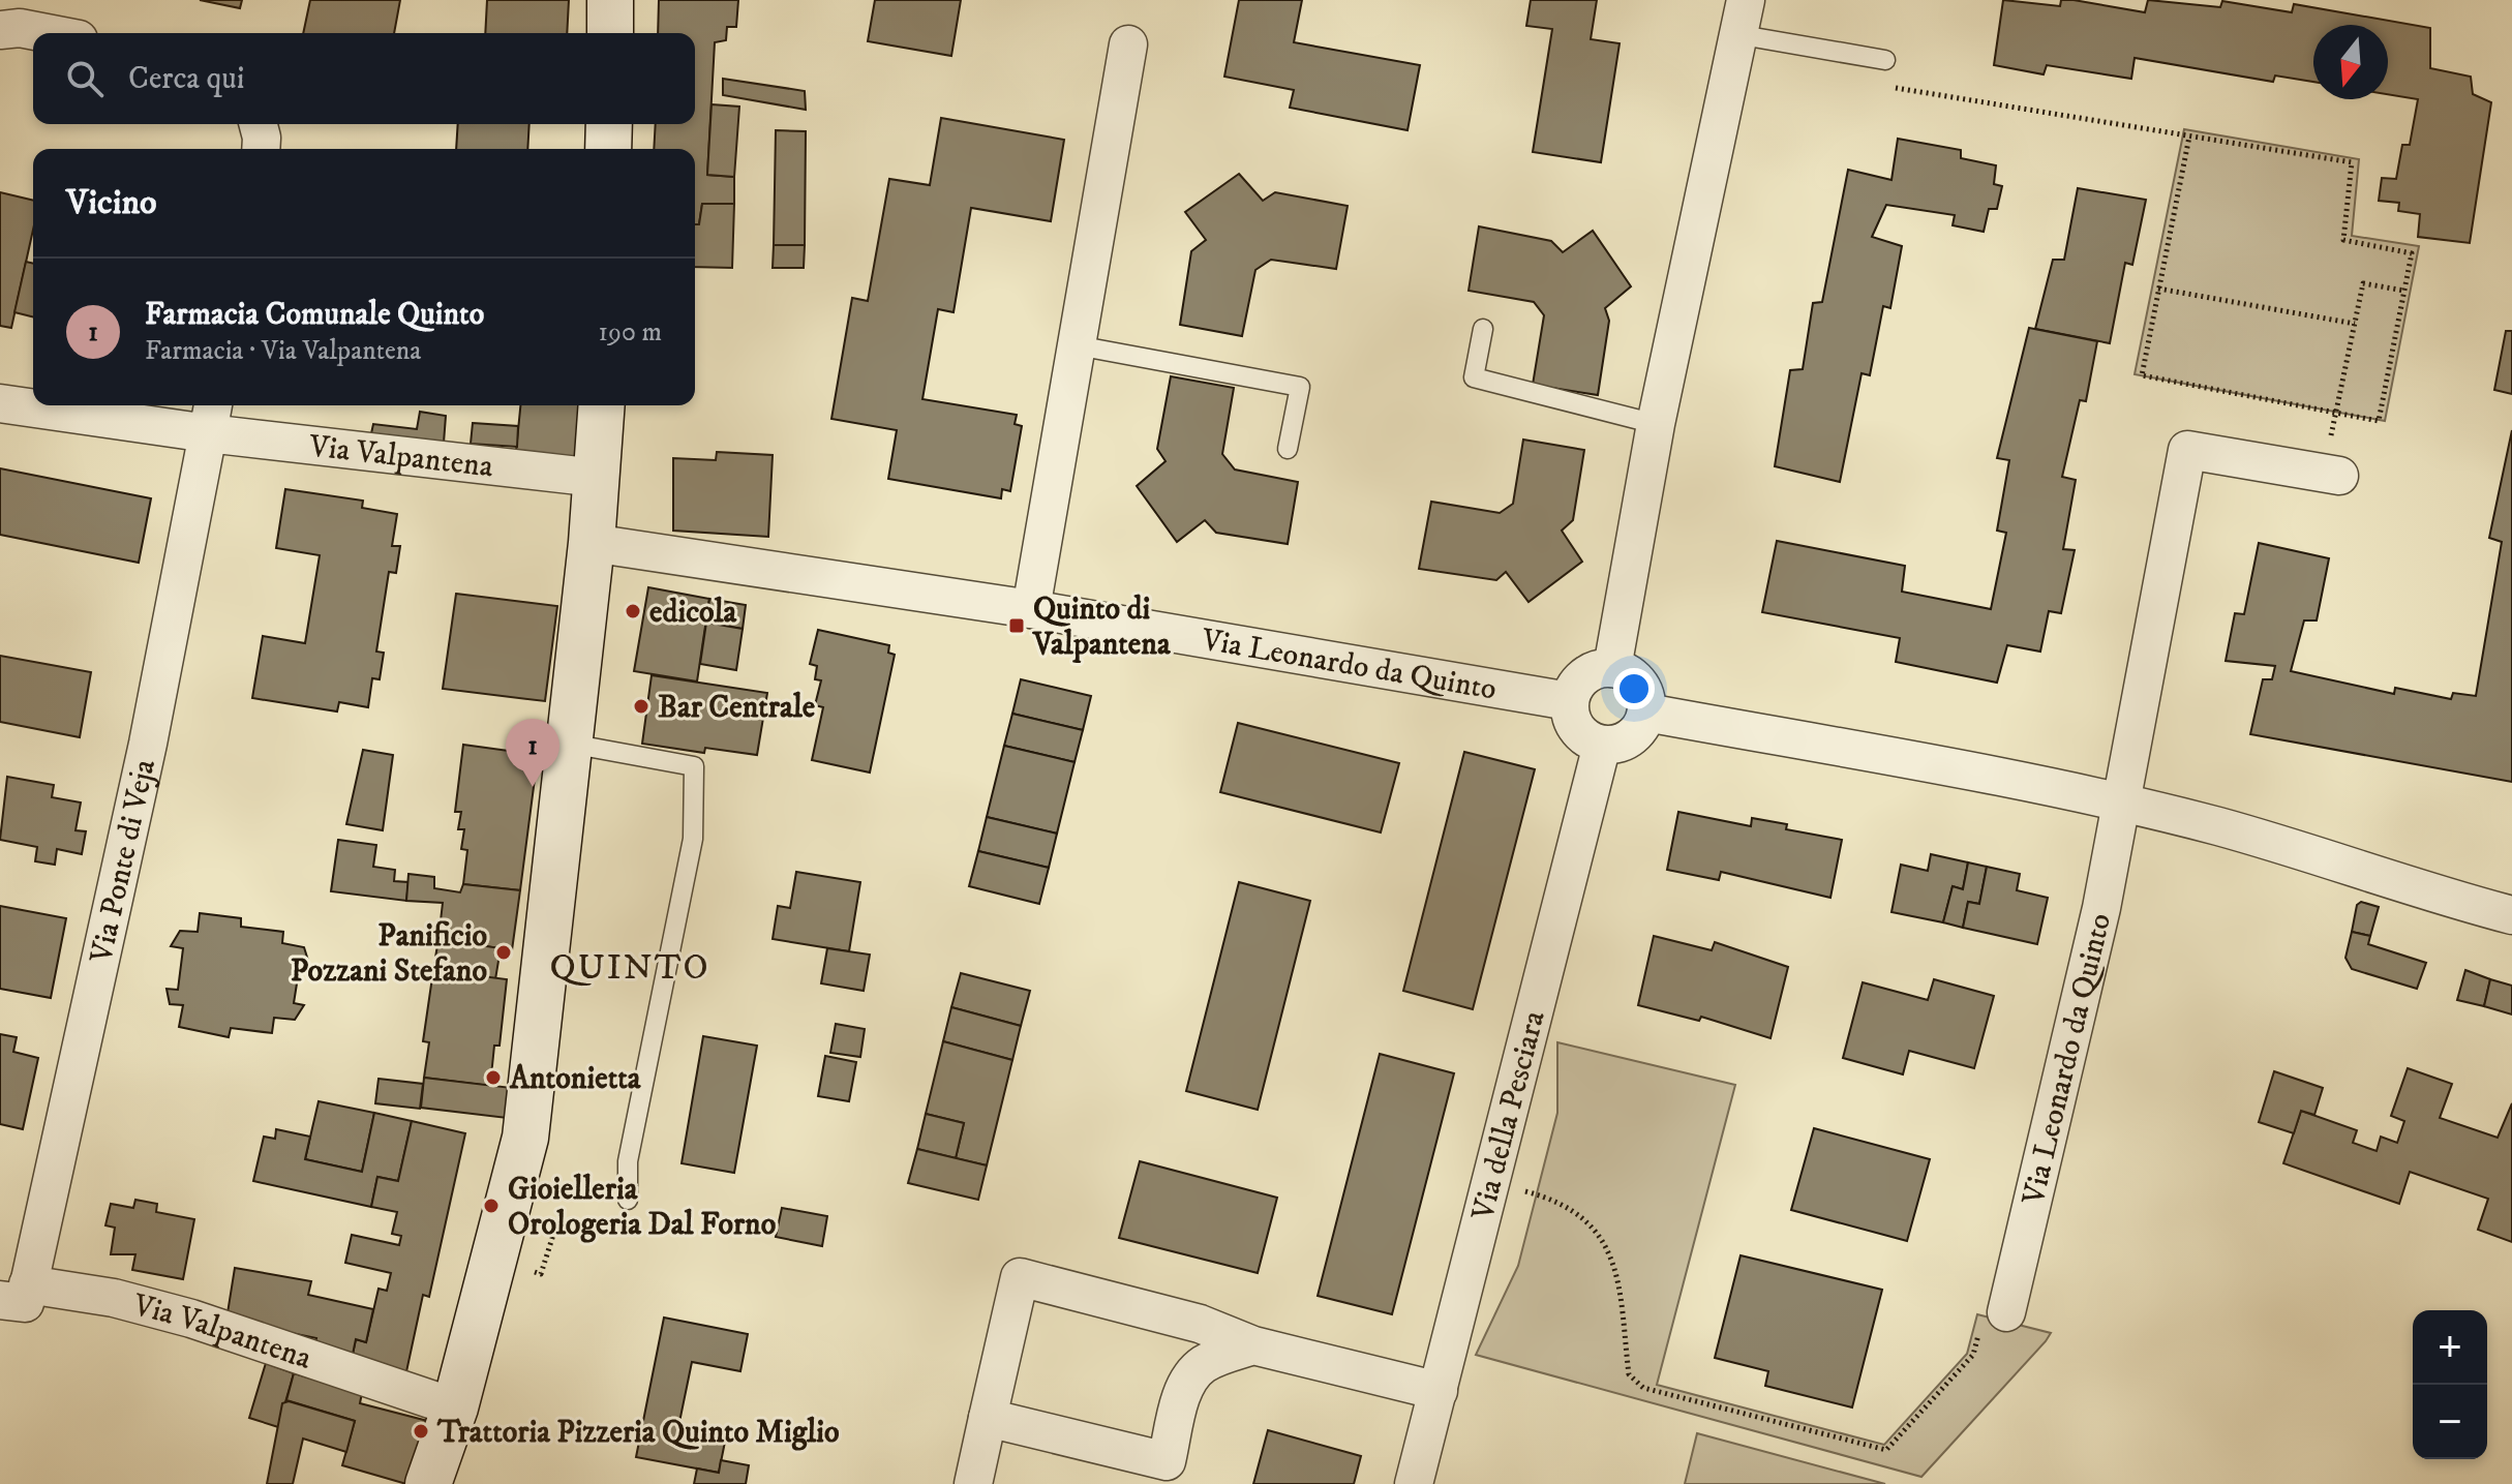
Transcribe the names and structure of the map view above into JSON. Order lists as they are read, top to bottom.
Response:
{
  "streets": {
    "street": [
      "Via Valpantena",
      "Via Leonardo da Quinto",
      "Via Ponte di Veja",
      "Via della Pesciara"
    ]
  },
  "crossings": [
    ["Via Valpantena", "Via Ponte di Veja"],
    ["Via Leonardo da Quinto", "Via della Pesciara"]
  ],
  "districts": ["QUINTO"],
  "places": {
    "other": [
      "edicola",
      "Bar Centrale",
      "Panificio Pozzani Stefano",
      "Antonietta",
      "Gioielleria Orologeria Dal Forno",
      "Trattoria Pizzeria Quinto Miglio"
    ],
    "transit": ["Quinto di Valpantena"]
  },
  "north": "bottom",
  "page": {
    "search": "Cerca qui",
    "heading": "Vicino",
    "list": [
      {
        "mark": "1",
        "name": "Farmacia Comunale Quinto",
        "note": "Farmacia · Via Valpantena",
        "value": "190 m"
      }
    ],
    "pins": "1",
    "map_buttons": ["+", "−"]
  }
}
